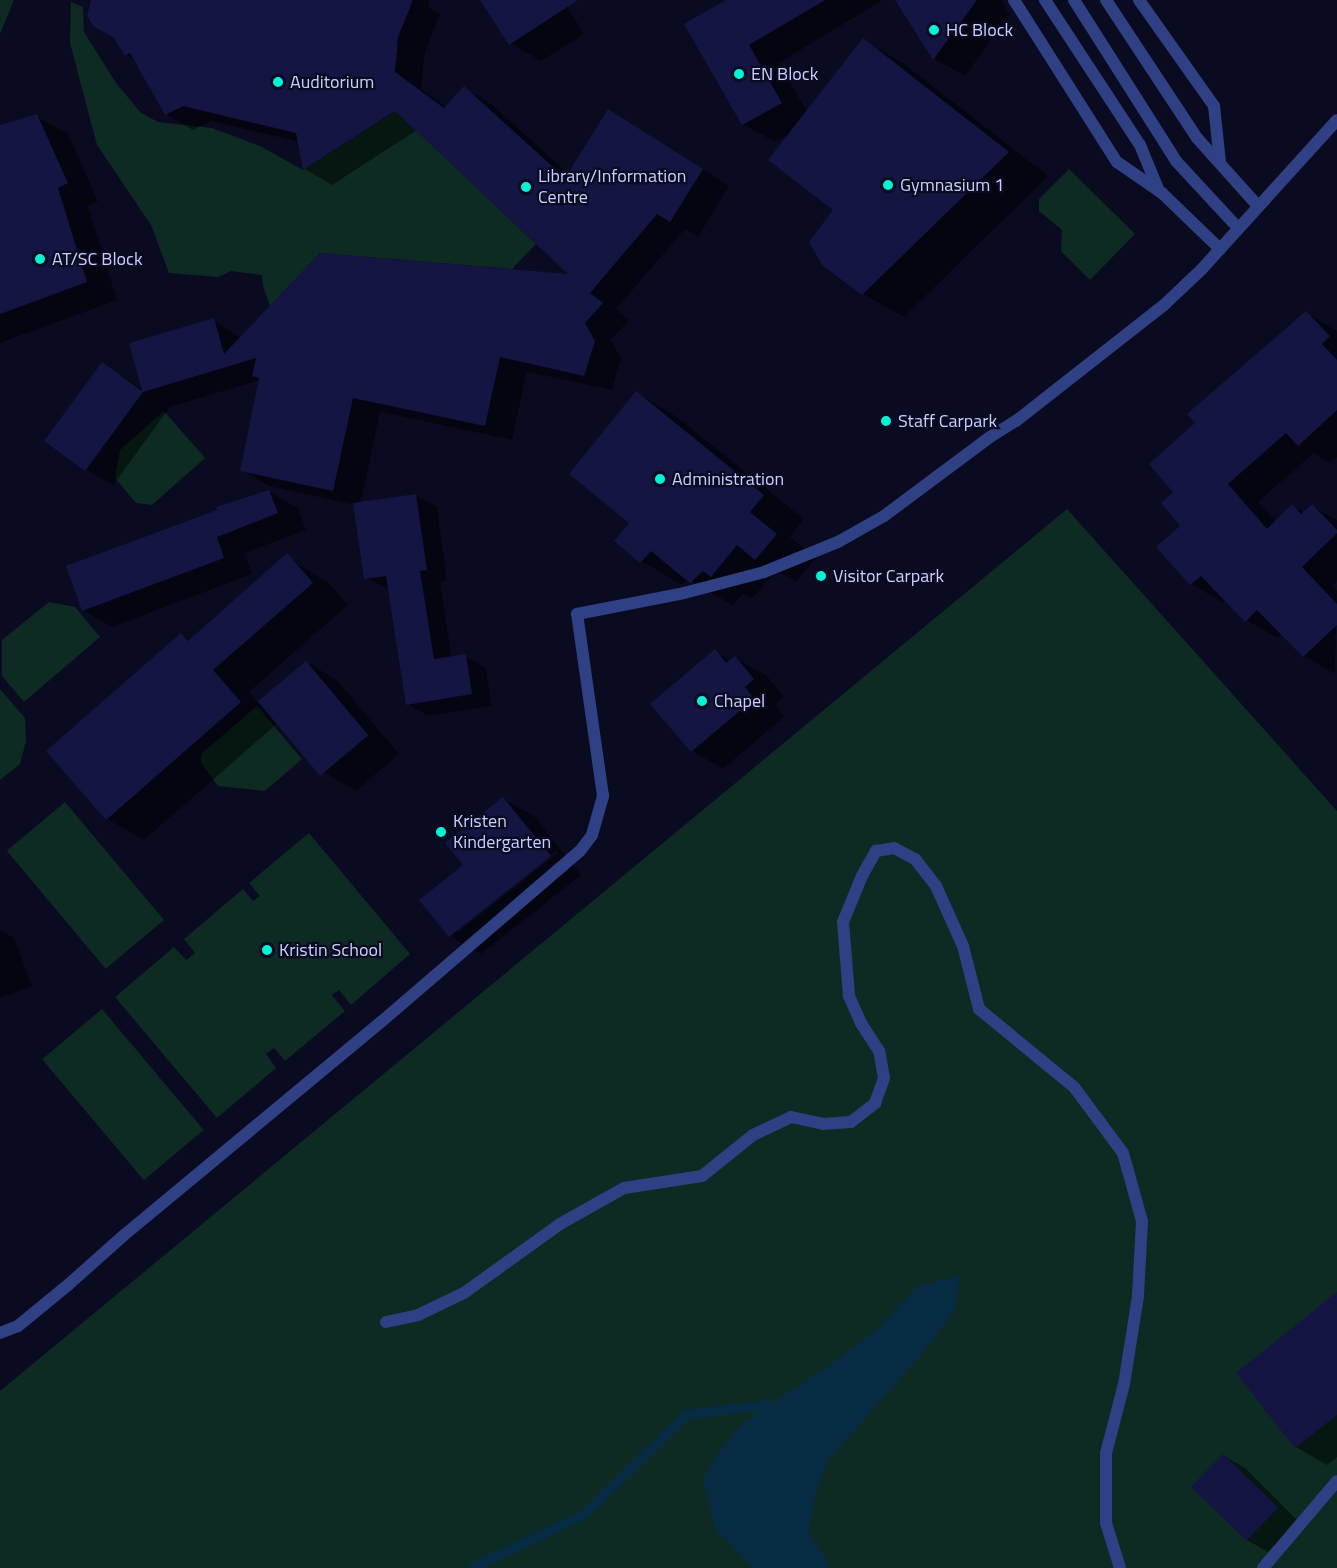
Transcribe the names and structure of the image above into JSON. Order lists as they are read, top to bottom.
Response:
{
  "places": [
    "HC Block",
    "EN Block",
    "Auditorium",
    "Gymnasium 1",
    "Library/Information Centre",
    "AT/SC Block",
    "Staff Carpark",
    "Administration",
    "Visitor Carpark",
    "Chapel",
    "Kristen Kindergarten",
    "Kristin School"
  ]
}
